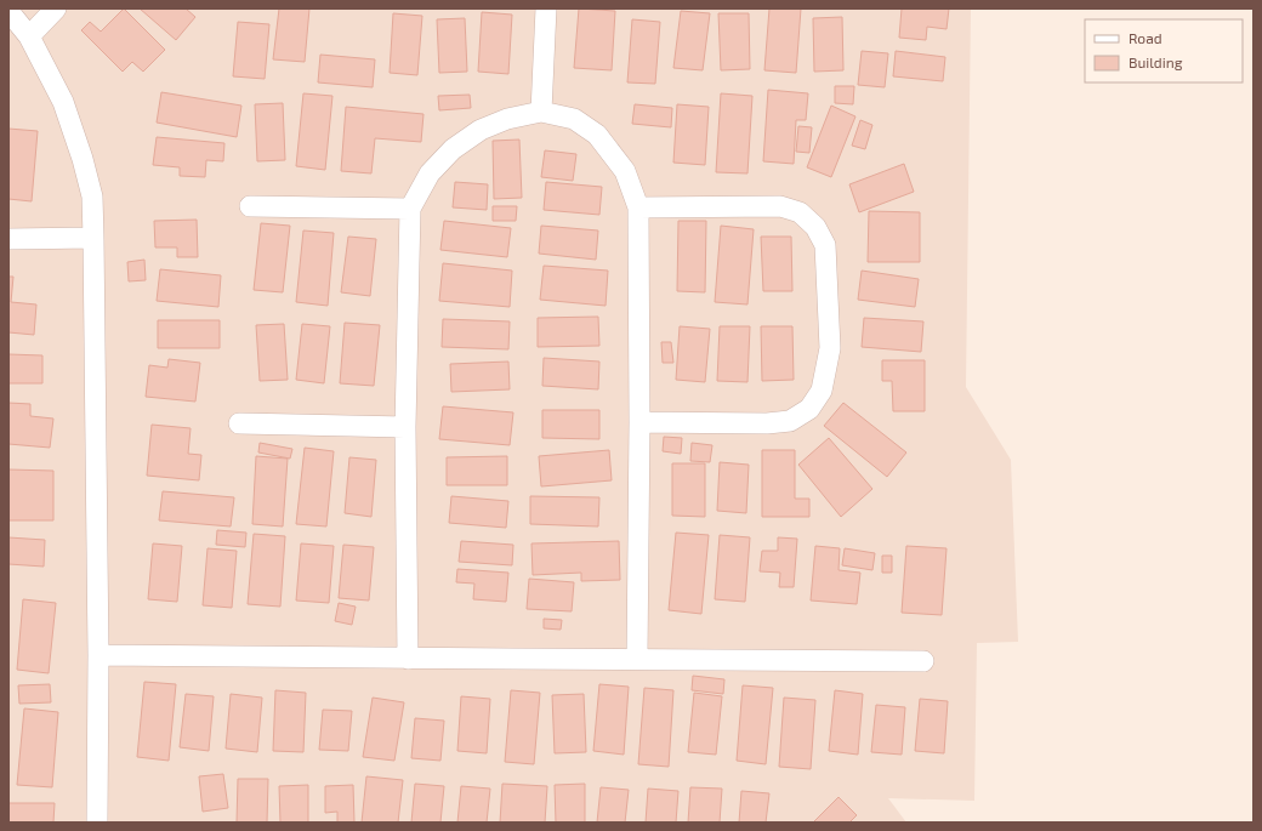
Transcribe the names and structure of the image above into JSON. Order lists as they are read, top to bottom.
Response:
{
  "legend": ["Road", "Building"]
}
